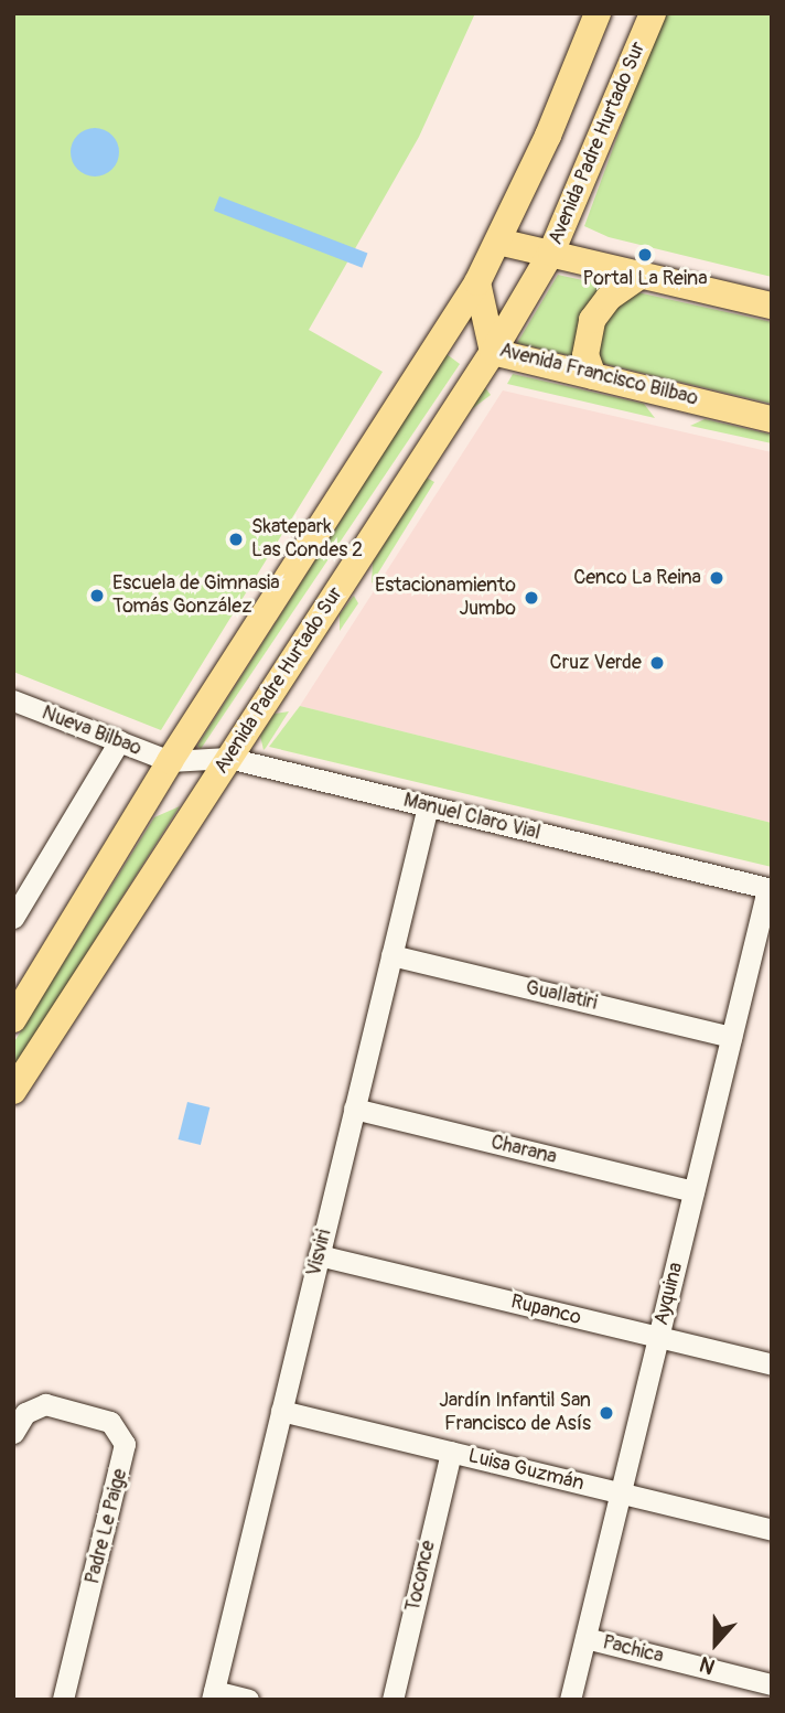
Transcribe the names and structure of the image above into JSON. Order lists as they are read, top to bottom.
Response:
{
  "streets": {
    "main road": ["Avenida Padre Hurtado Sur", "Avenida Francisco Bilbao"],
    "street": [
      "Nueva Bilbao",
      "Manuel Claro Vial",
      "Guallatiri",
      "Charana",
      "Visviri",
      "Ayquina",
      "Rupanco",
      "Luisa Guzmán",
      "Padre Le Paige",
      "Toconce",
      "Pachica"
    ]
  },
  "crossings": [
    ["Avenida Padre Hurtado Sur", "Avenida Francisco Bilbao"],
    ["Avenida Padre Hurtado Sur", "Manuel Claro Vial"],
    ["Nueva Bilbao", "Manuel Claro Vial"],
    ["Manuel Claro Vial", "Visviri"],
    ["Manuel Claro Vial", "Ayquina"],
    ["Guallatiri", "Visviri"],
    ["Guallatiri", "Ayquina"],
    ["Charana", "Visviri"],
    ["Charana", "Ayquina"],
    ["Visviri", "Rupanco"],
    ["Visviri", "Luisa Guzmán"],
    ["Ayquina", "Rupanco"],
    ["Ayquina", "Luisa Guzmán"],
    ["Ayquina", "Pachica"],
    ["Luisa Guzmán", "Toconce"]
  ],
  "places": [
    "Portal La Reina",
    "Skatepark Las Condes 2",
    "Cenco La Reina",
    "Escuela de Gimnasia Tomás González",
    "Estacionamiento Jumbo",
    "Cruz Verde",
    "Jardín Infantil San Francisco de Asís"
  ],
  "north": "bottom"
}
